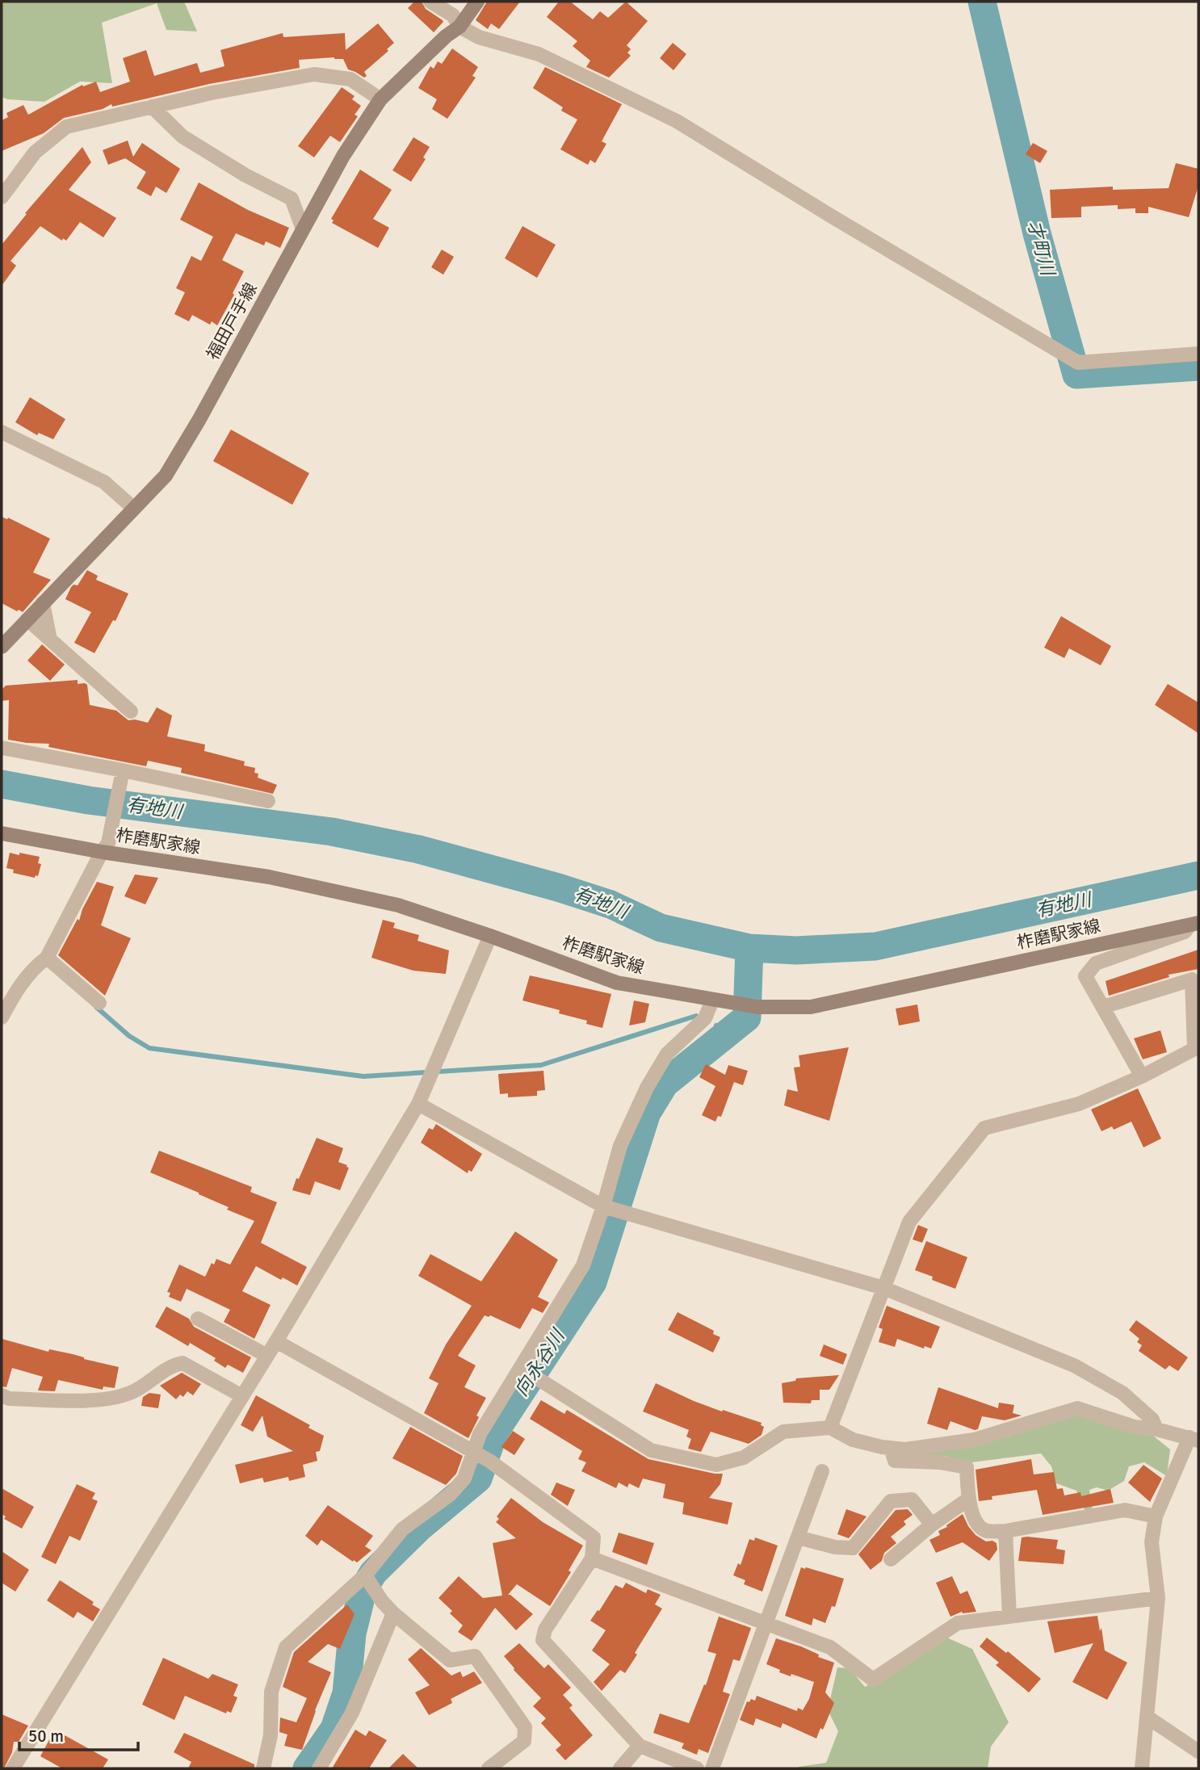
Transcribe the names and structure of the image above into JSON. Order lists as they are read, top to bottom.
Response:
{
  "streets": {
    "main road": ["福田戸手線", "柞磨駅家線"]
  },
  "water": ["才町川", "有地川", "向永谷川"],
  "scale_bar": "50 m"
}
